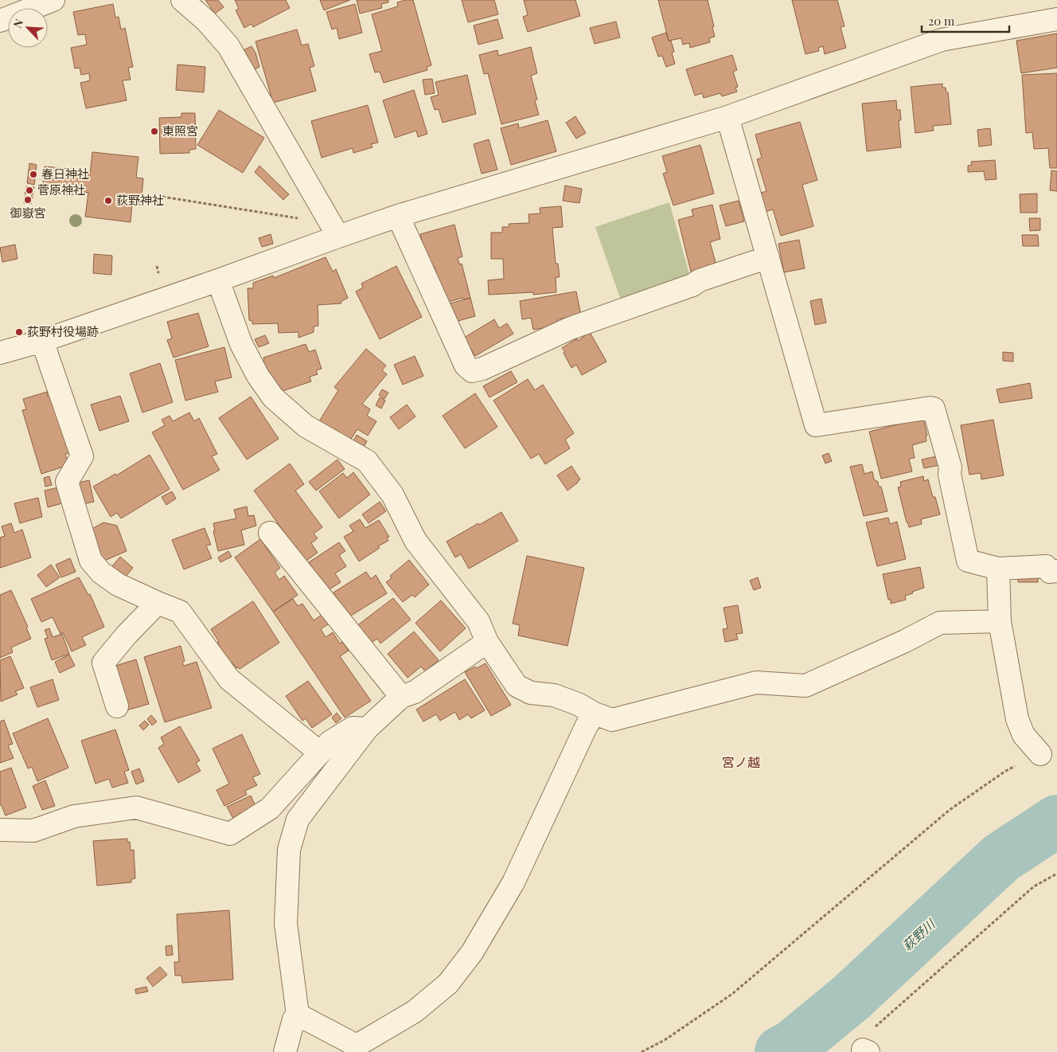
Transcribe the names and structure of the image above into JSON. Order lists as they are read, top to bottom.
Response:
{
  "districts": ["宮ノ越"],
  "water": ["萩野川"],
  "places": [
    "東照宮",
    "春日神社",
    "菅原神社",
    "御嶽宮",
    "荻野神社",
    "荻野村役場跡"
  ],
  "scale_bar": "20 m",
  "north": "top left"
}
